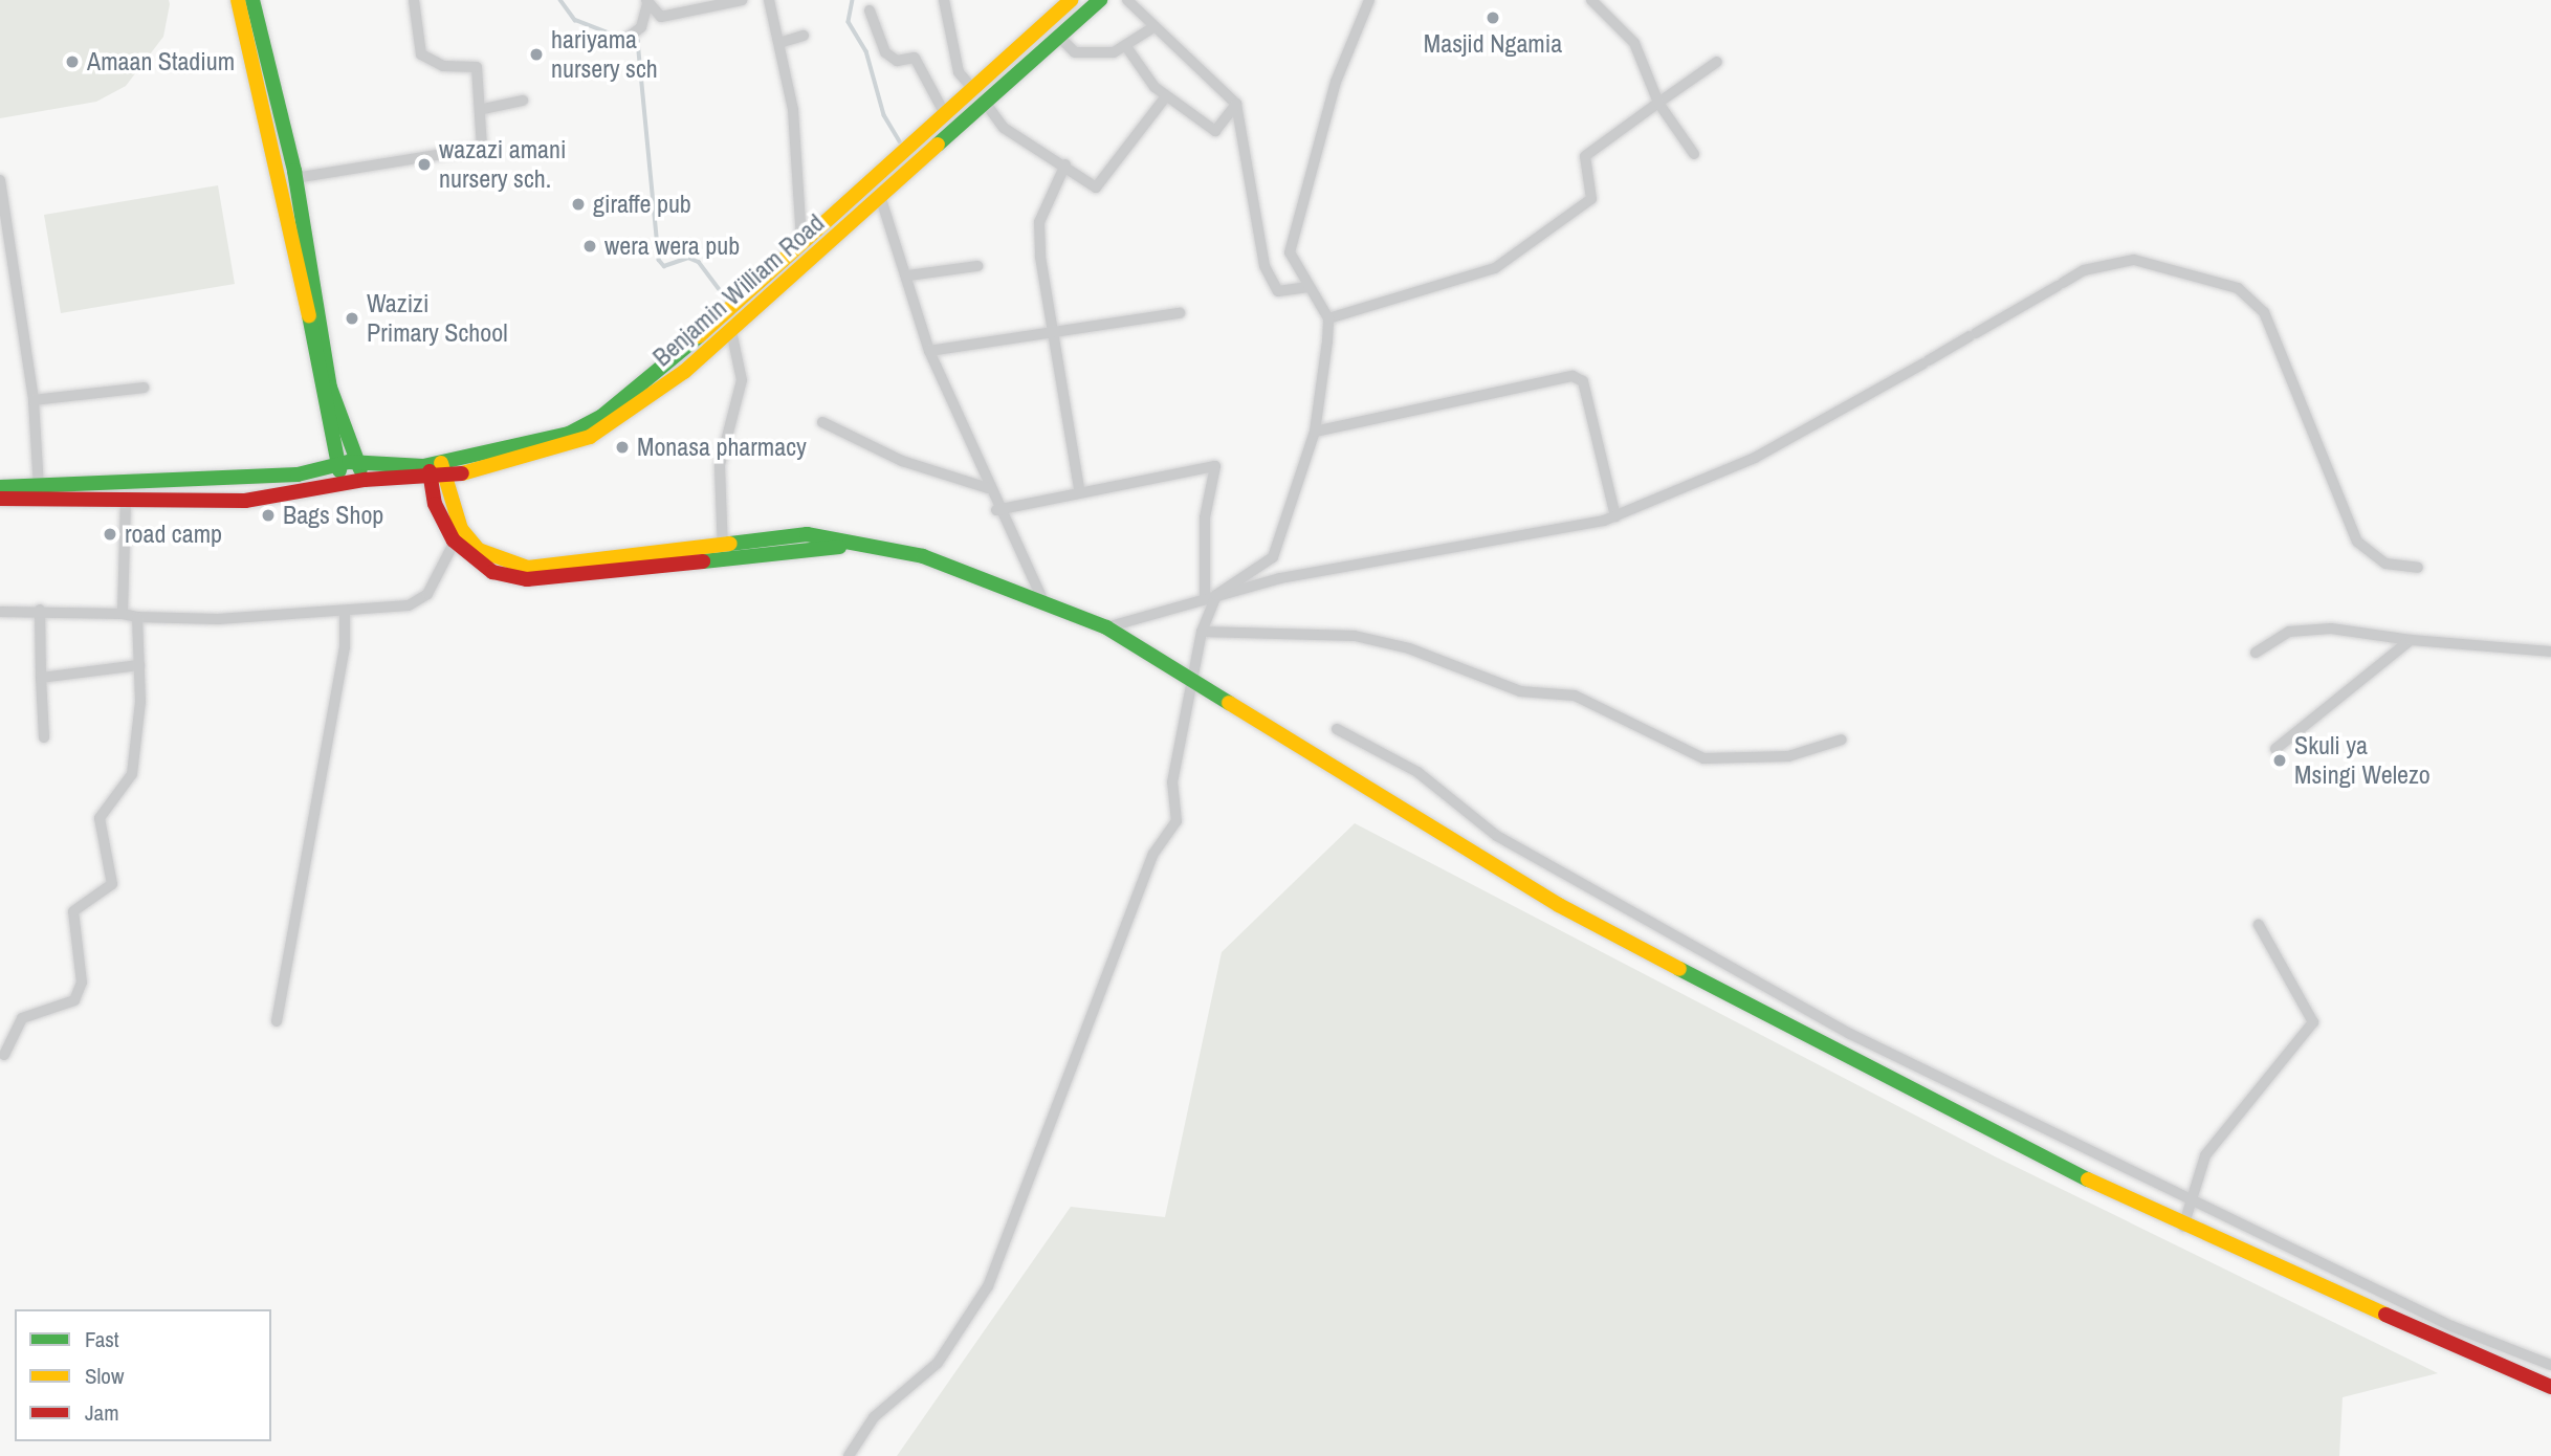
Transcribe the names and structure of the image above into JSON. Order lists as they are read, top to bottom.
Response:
{
  "streets": {
    "main road": ["Benjamin William Road"]
  },
  "places": [
    "Masjid Ngamia",
    "hariyama nursery sch",
    "Amaan Stadium",
    "wazazi amani nursery sch.",
    "giraffe pub",
    "wera wera pub",
    "Wazizi Primary School",
    "Monasa pharmacy",
    "Bags Shop",
    "road camp",
    "Skuli ya Msingi Welezo"
  ],
  "legend": ["Fast", "Slow", "Jam"]
}
